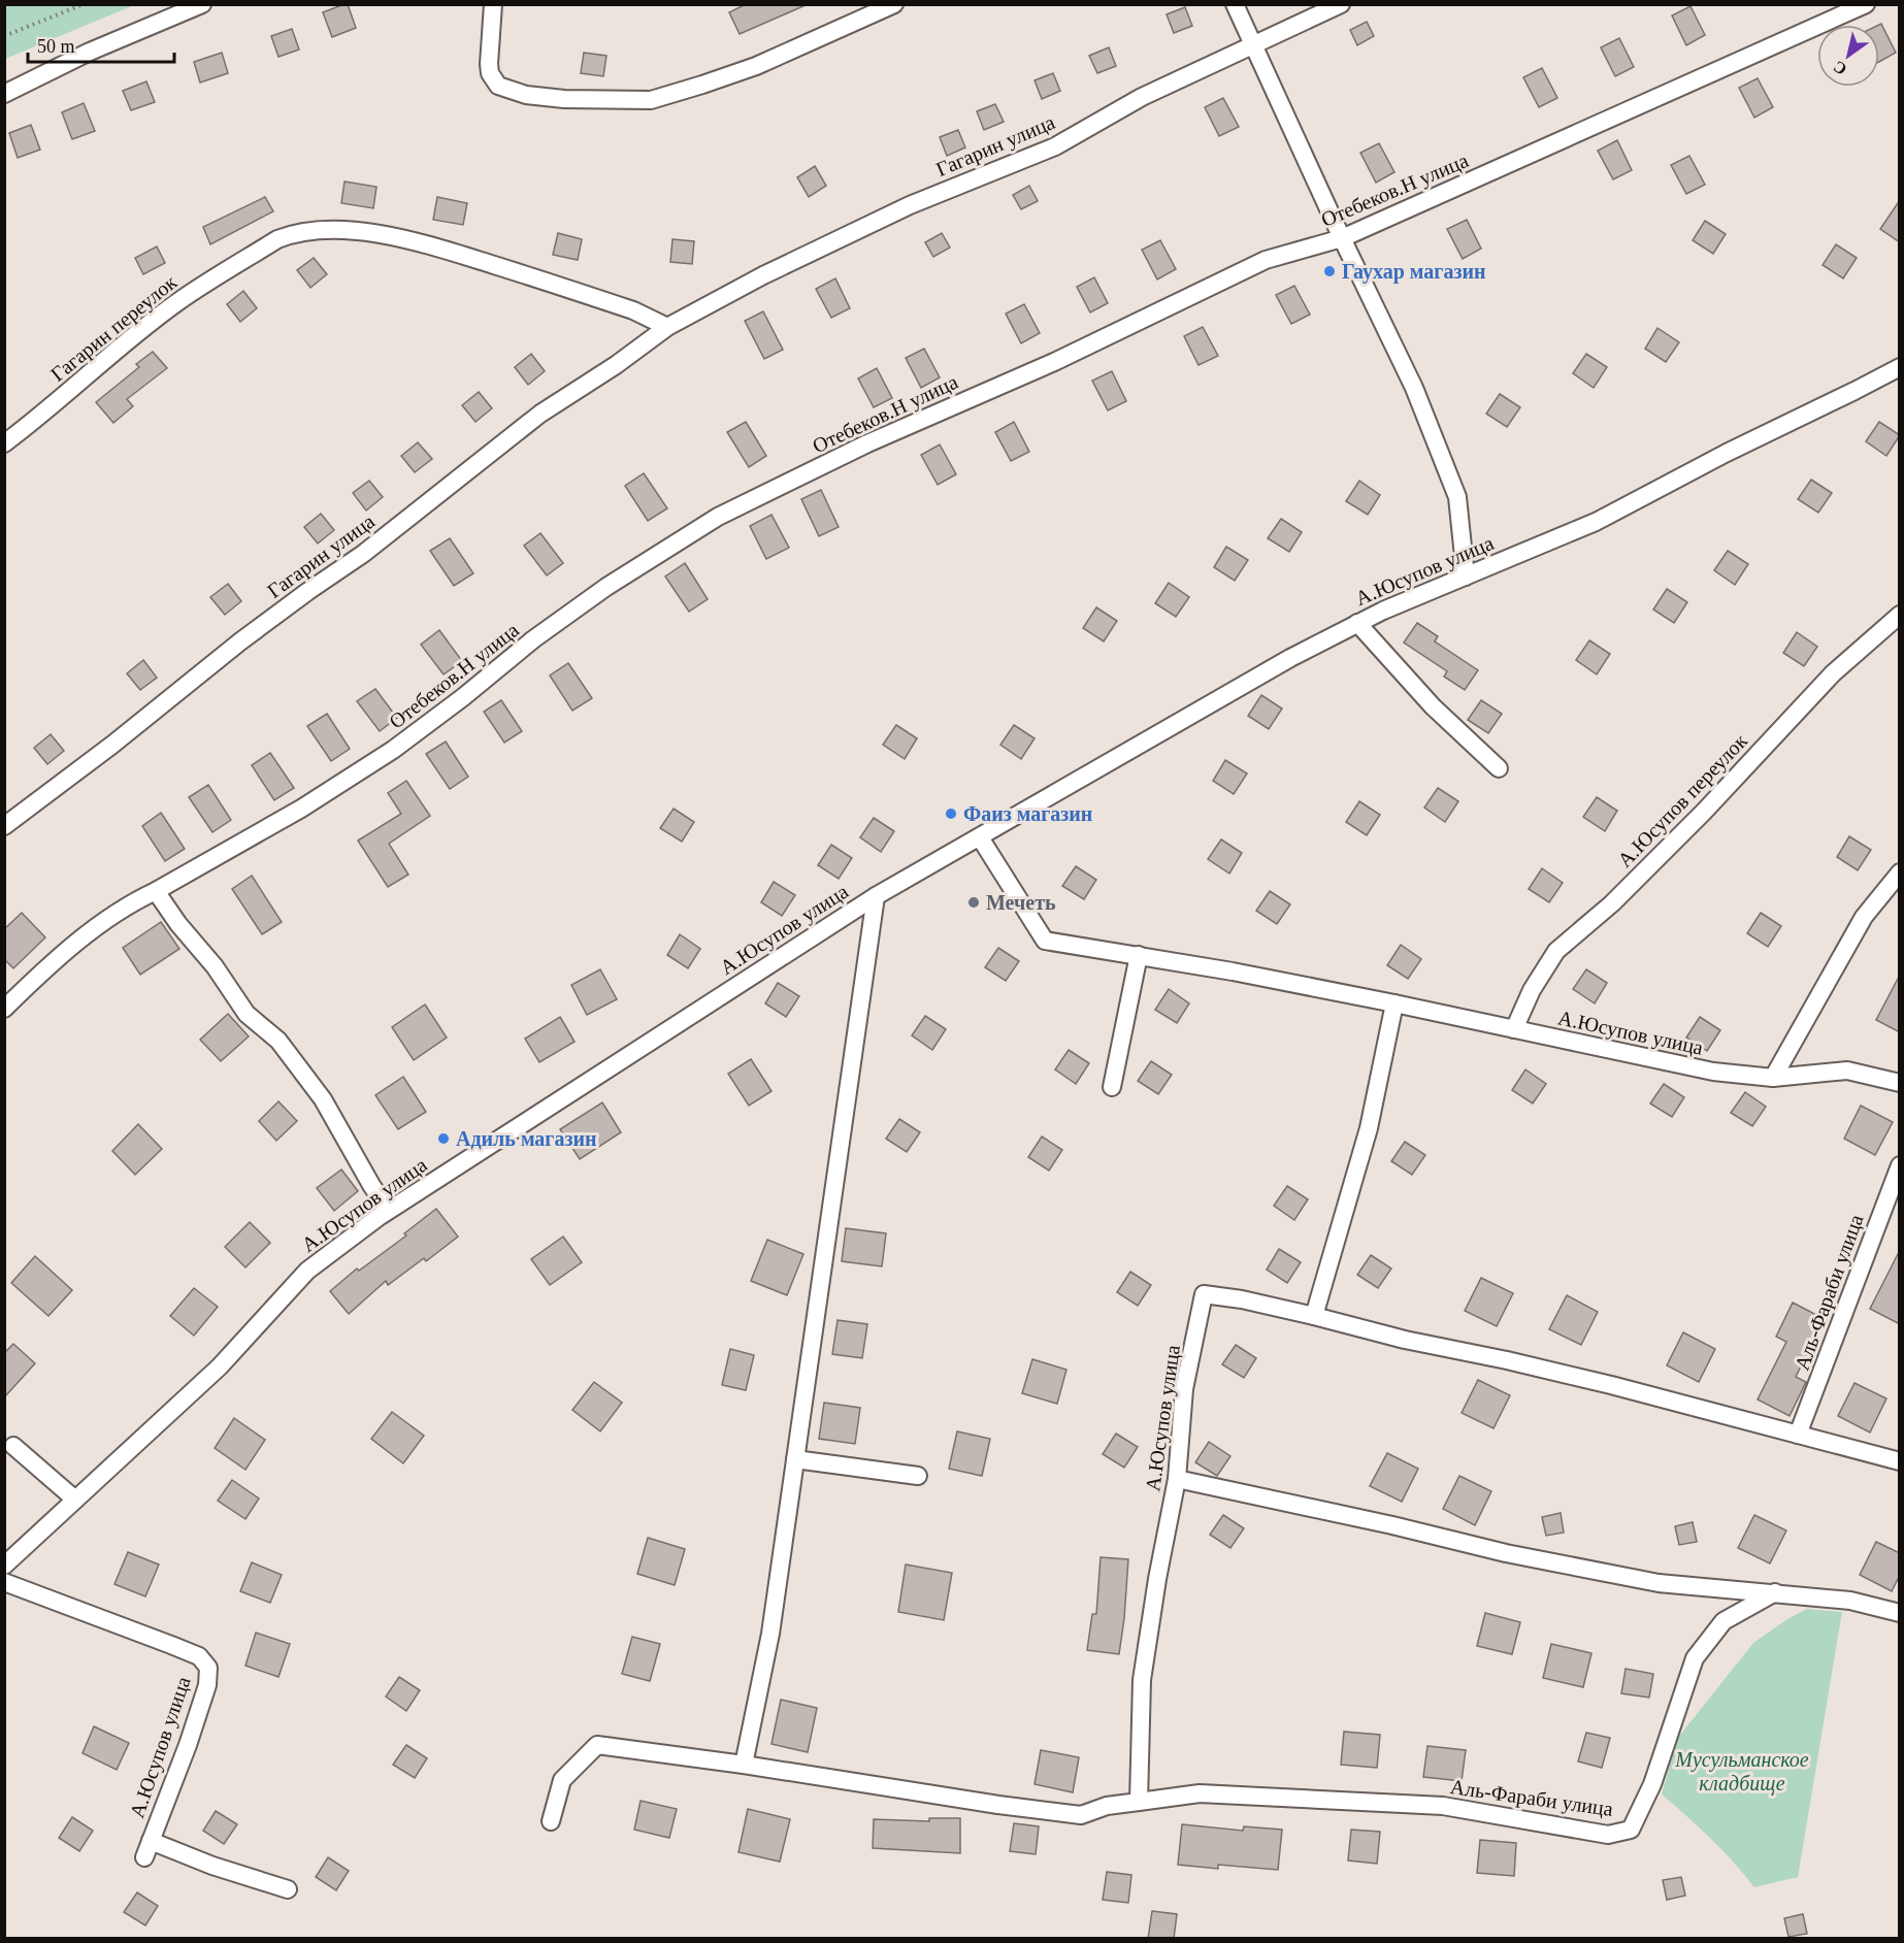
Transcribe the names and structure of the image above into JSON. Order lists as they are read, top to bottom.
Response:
{
  "streets": {
    "street": [
      "Гагарин улица",
      "Отебеков.Н улица",
      "Гагарин переулок",
      "А.Юсупов улица",
      "А.Юсупов переулок",
      "Аль-Фараби улица"
    ]
  },
  "crossings": [
    ["Гагарин улица", "Гагарин переулок"],
    ["А.Юсупов улица", "А.Юсупов переулок"],
    ["А.Юсупов улица", "Аль-Фараби улица"]
  ],
  "parks": ["Мусульманское кладбище"],
  "places": [
    "Гаухар магазин",
    "Фаиз магазин",
    "Мечеть",
    "Адиль магазин"
  ],
  "scale_bar": "50 m",
  "north": "bottom left"
}
